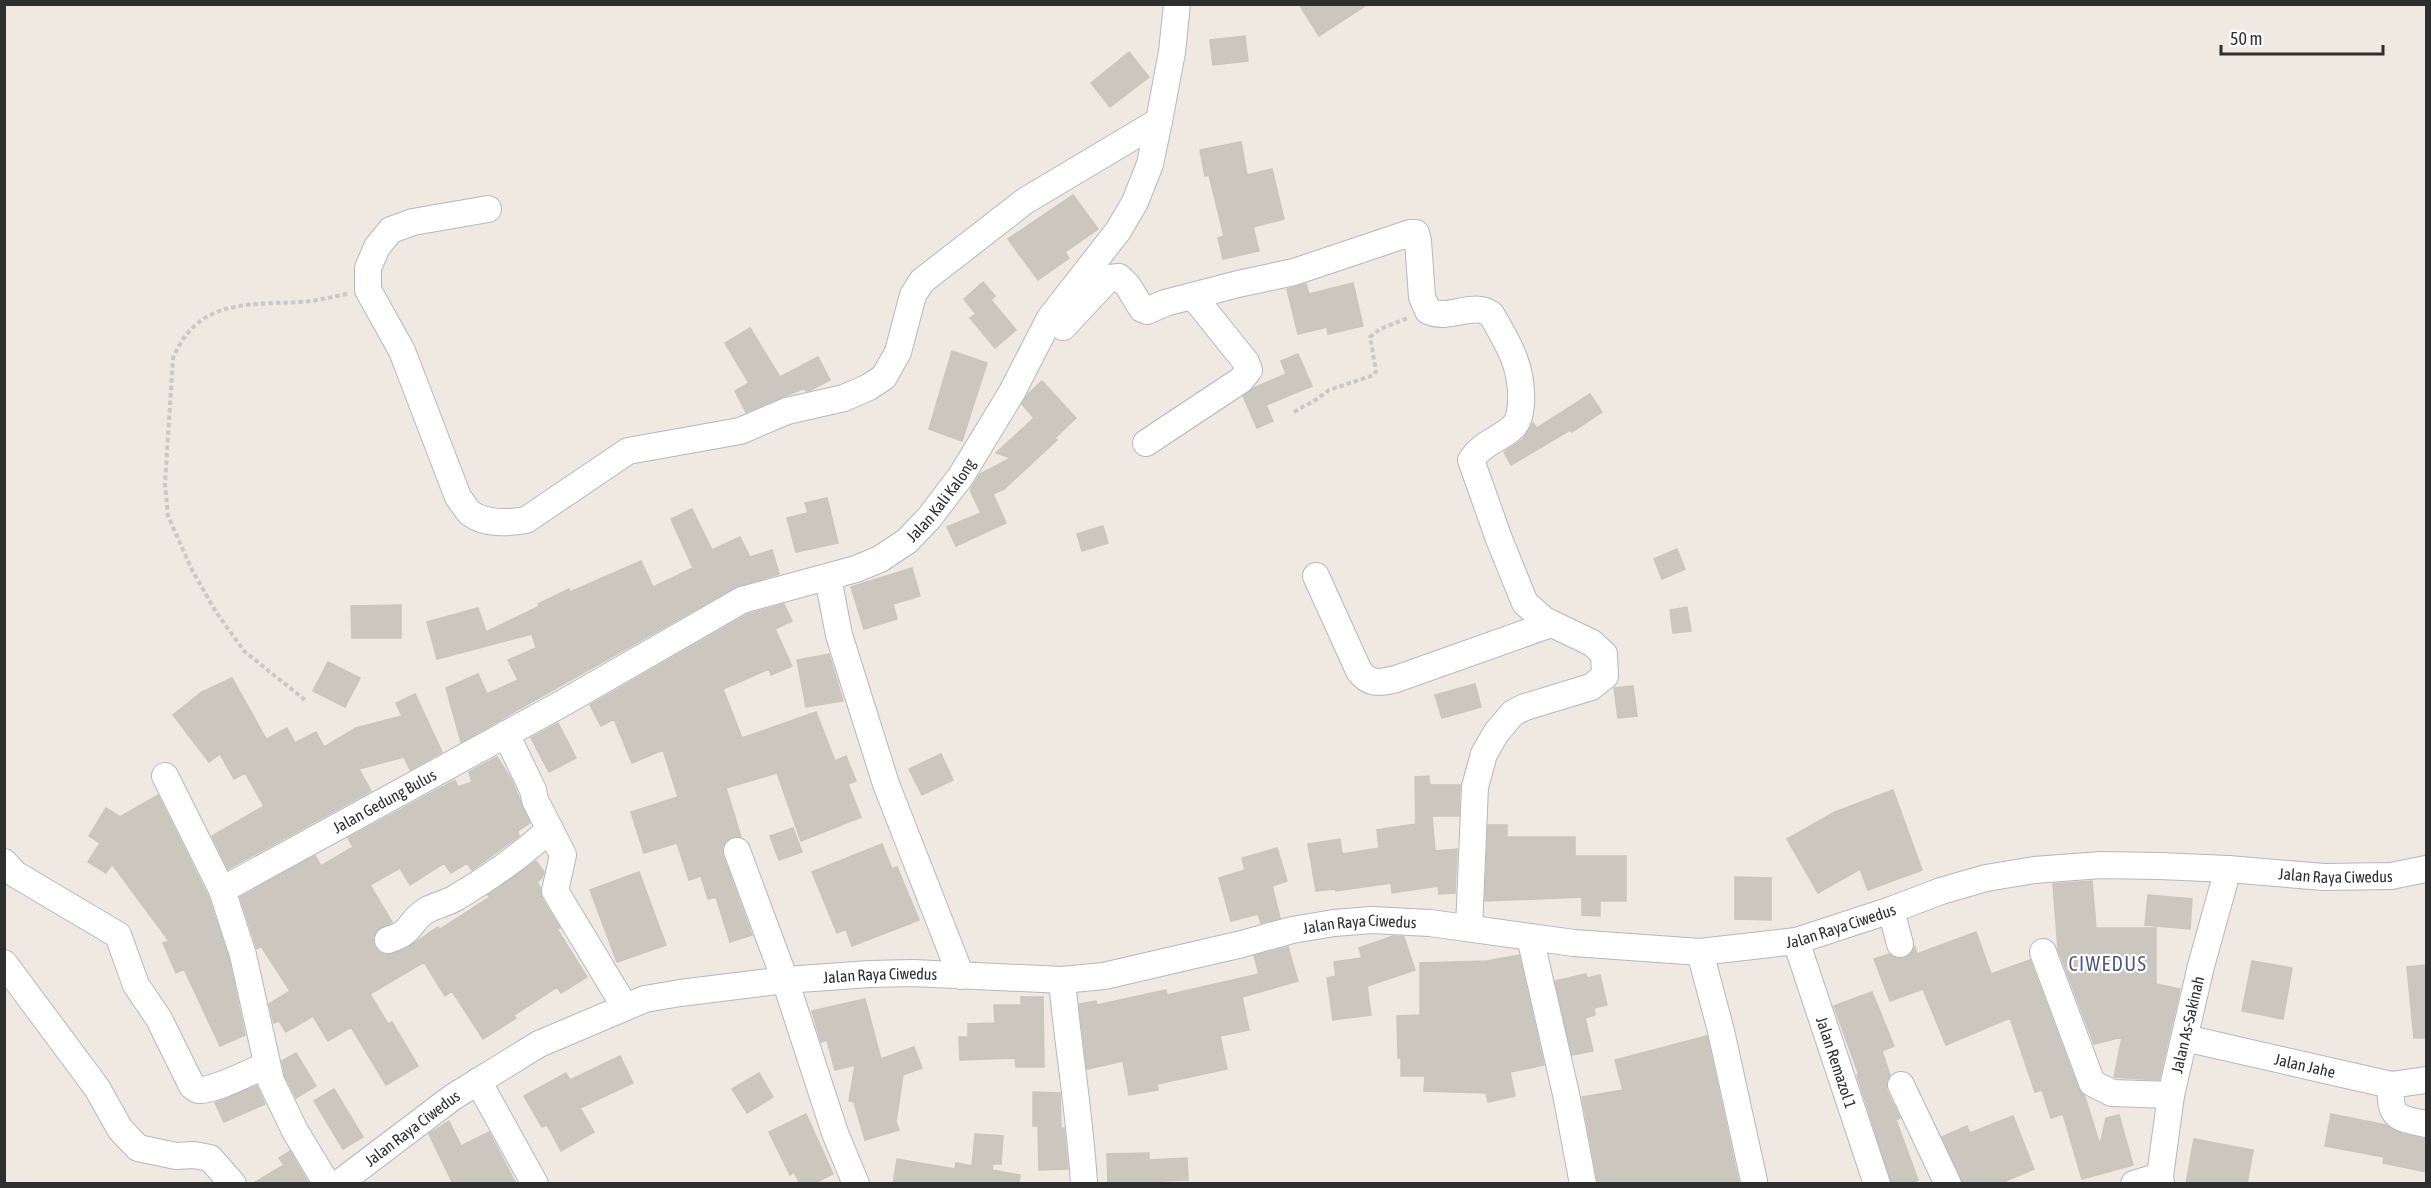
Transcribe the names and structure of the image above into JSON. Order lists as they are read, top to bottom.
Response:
{
  "streets": {
    "street": [
      "Jalan Kali Kalong",
      "Jalan Gedung Bulus",
      "Jalan Raya Ciwedus",
      "Jalan As-Sakinah",
      "Jalan Remazol 1",
      "Jalan Jahe"
    ]
  },
  "crossings": [
    ["Jalan Kali Kalong", "Jalan Gedung Bulus"],
    ["Jalan Raya Ciwedus", "Jalan As-Sakinah"],
    ["Jalan Raya Ciwedus", "Jalan Remazol 1"],
    ["Jalan As-Sakinah", "Jalan Jahe"]
  ],
  "districts": ["CIWEDUS"],
  "scale_bar": "50 m"
}
